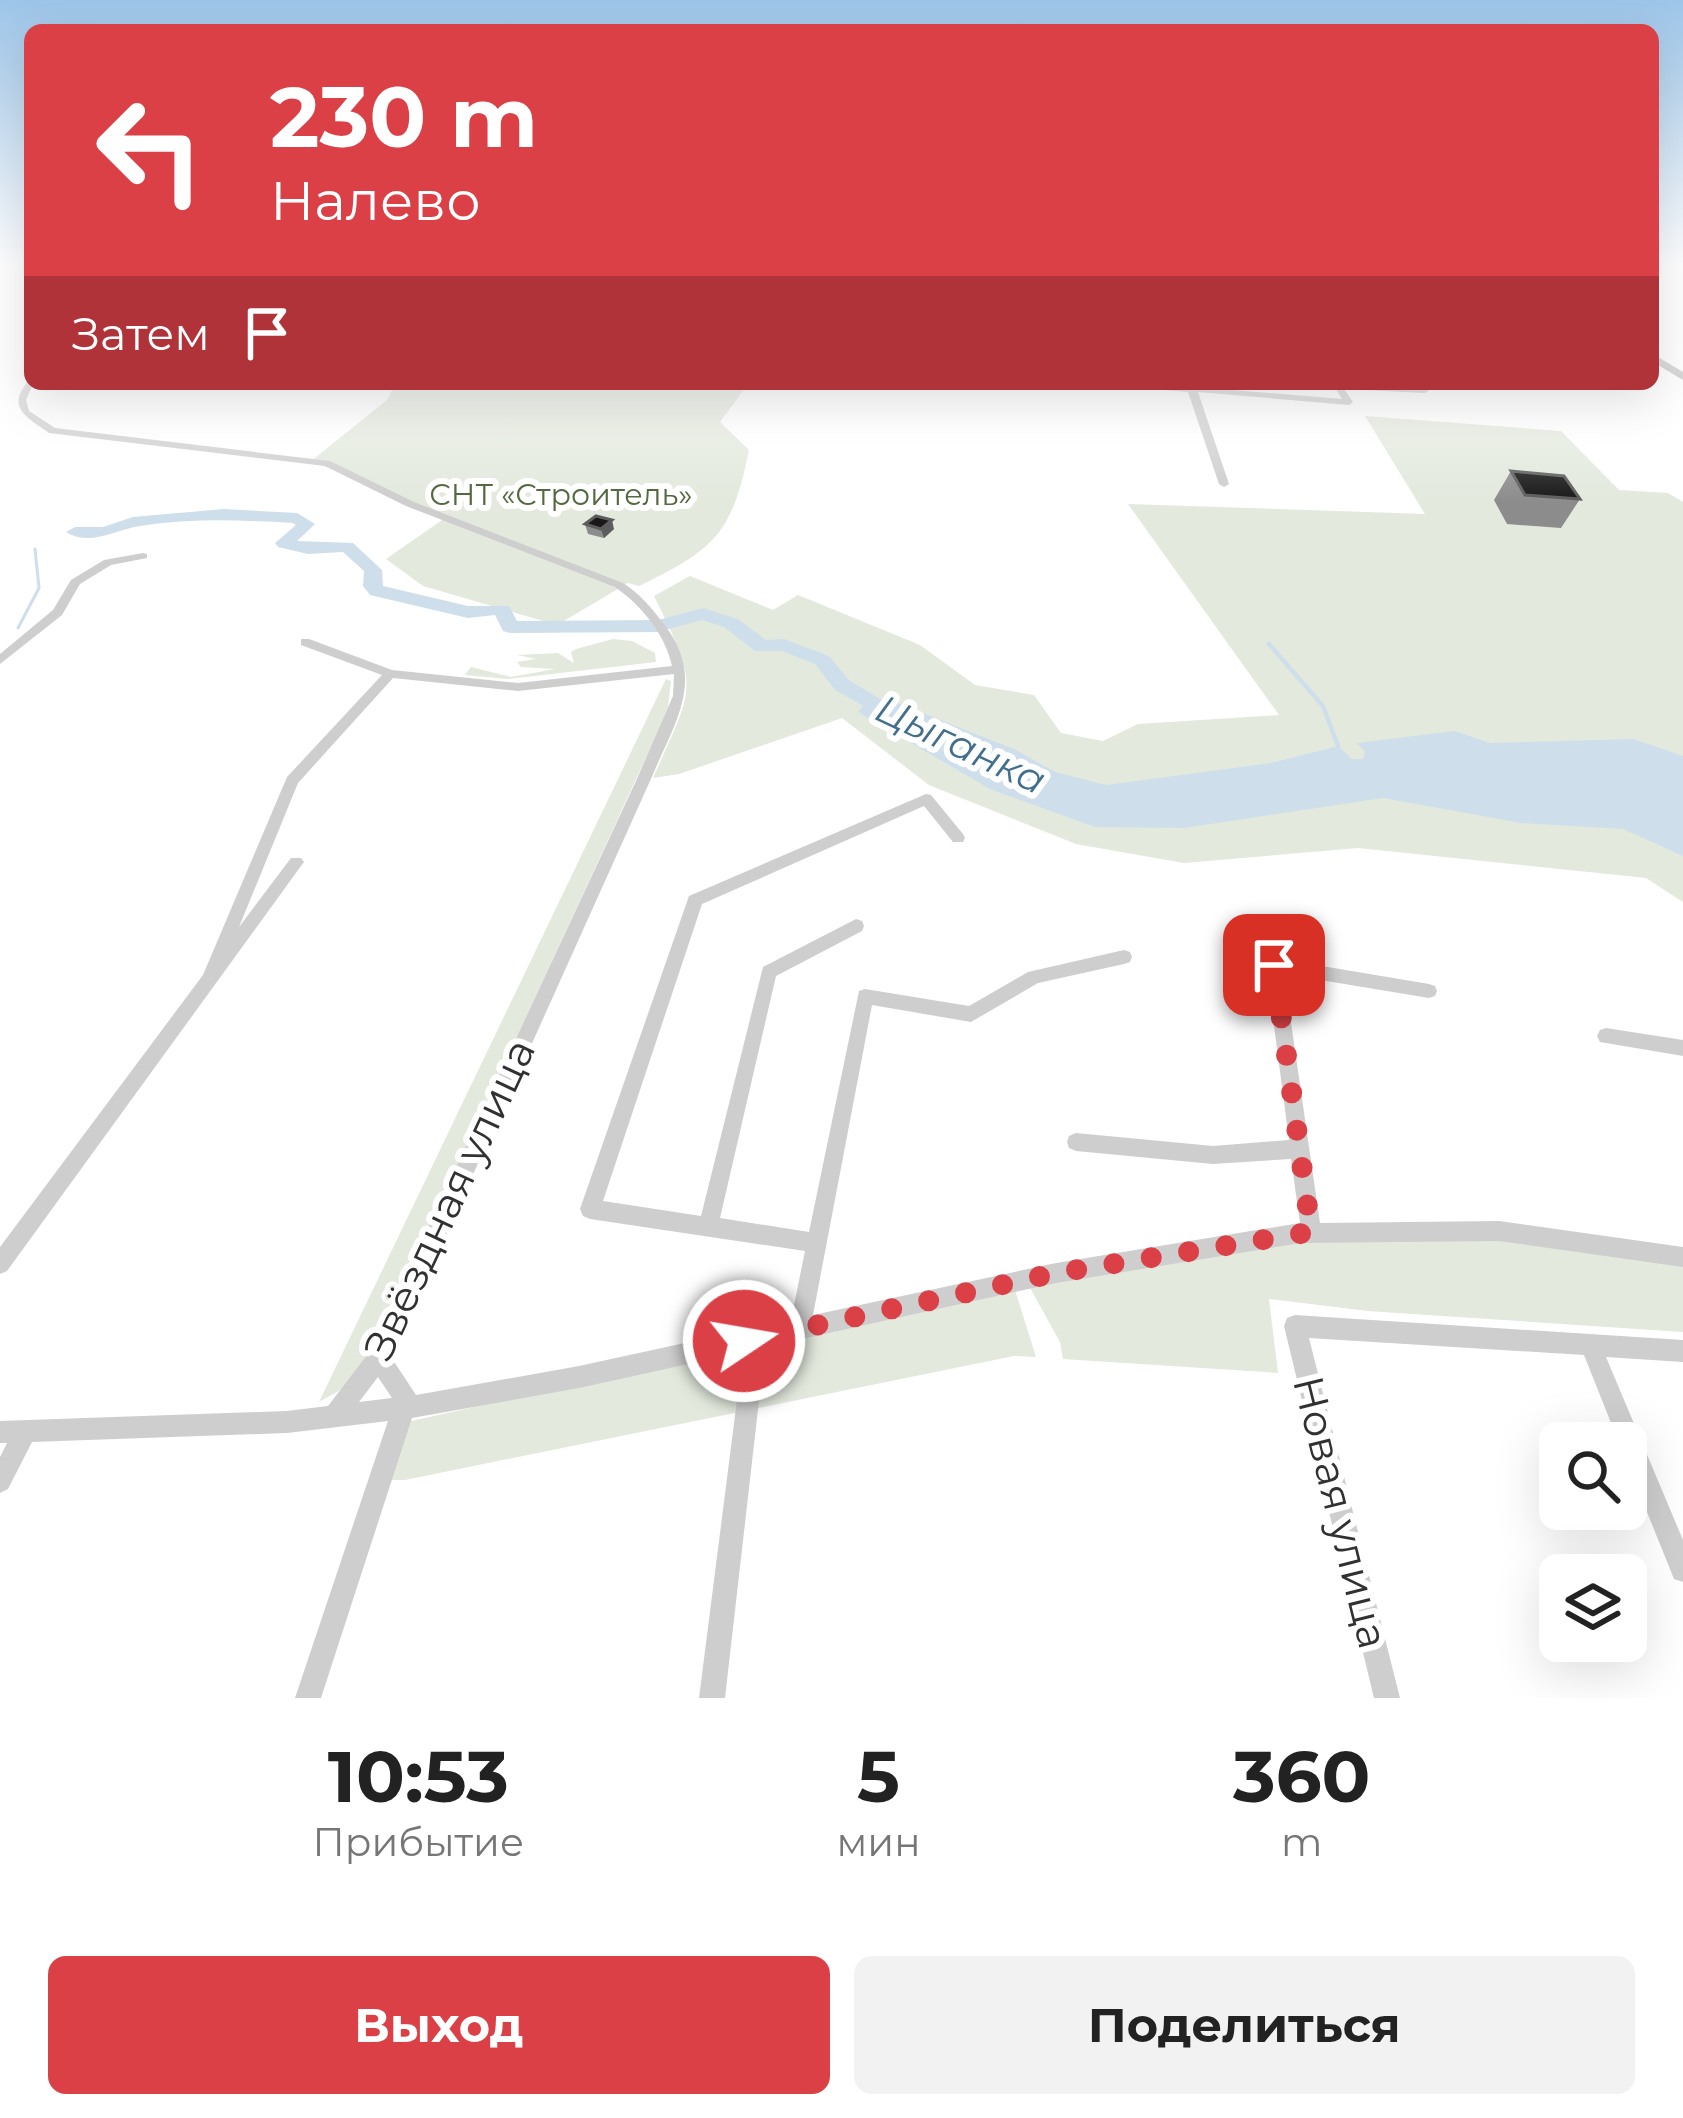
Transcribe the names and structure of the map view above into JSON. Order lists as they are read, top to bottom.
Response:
{
  "streets": {
    "street": ["Звёздная улица", "Новая улица"]
  },
  "water": ["Цыганка"],
  "parks": ["СНТ «Строитель»"],
  "page": {
    "turn": ["230 m", "Налево"],
    "then": "Затем",
    "eta": [
      "10:53",
      "Прибытие",
      "5",
      "мин",
      "360",
      "m"
    ],
    "buttons": ["Выход", "Поделиться"]
  }
}
